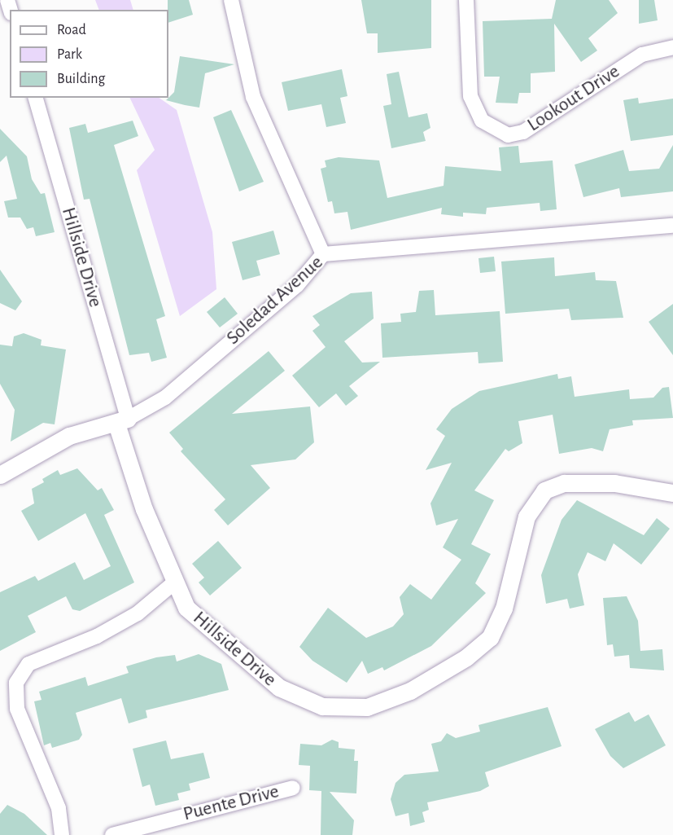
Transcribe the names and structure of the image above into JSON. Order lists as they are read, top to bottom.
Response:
{
  "streets": {
    "street": [
      "Lookout Drive",
      "Hillside Drive",
      "Soledad Avenue",
      "Puente Drive"
    ]
  },
  "crossings": [
    ["Hillside Drive", "Soledad Avenue"]
  ],
  "legend": ["Road", "Park", "Building"]
}
